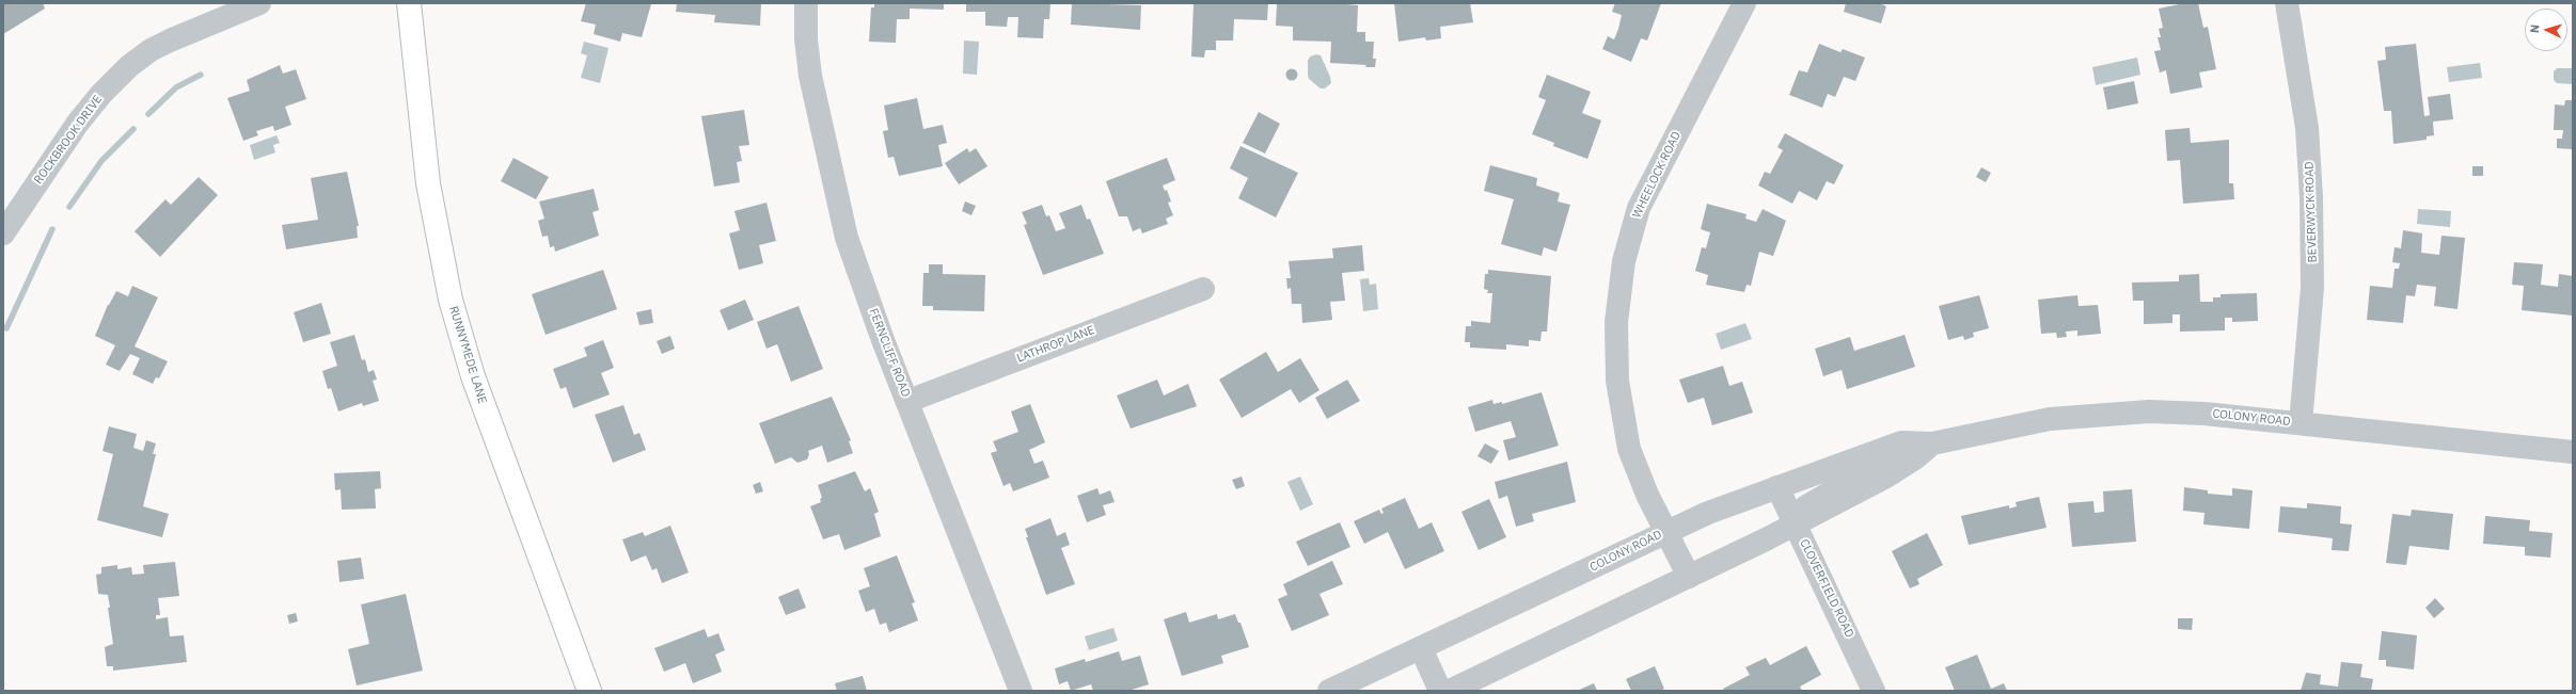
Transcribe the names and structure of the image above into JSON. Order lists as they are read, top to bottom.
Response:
{
  "streets": {
    "main road": ["RUNNYMEDE LANE"],
    "street": [
      "ROCKBROOK DRIVE",
      "WHEELOCK ROAD",
      "BEVERWYCK ROAD",
      "LATHROP LANE",
      "FERNCLIFF ROAD",
      "COLONY ROAD",
      "CLOVERFIELD ROAD"
    ]
  },
  "crossings": [
    ["WHEELOCK ROAD", "COLONY ROAD"],
    ["BEVERWYCK ROAD", "COLONY ROAD"],
    ["LATHROP LANE", "FERNCLIFF ROAD"],
    ["COLONY ROAD", "CLOVERFIELD ROAD"]
  ],
  "north": "left"
}
